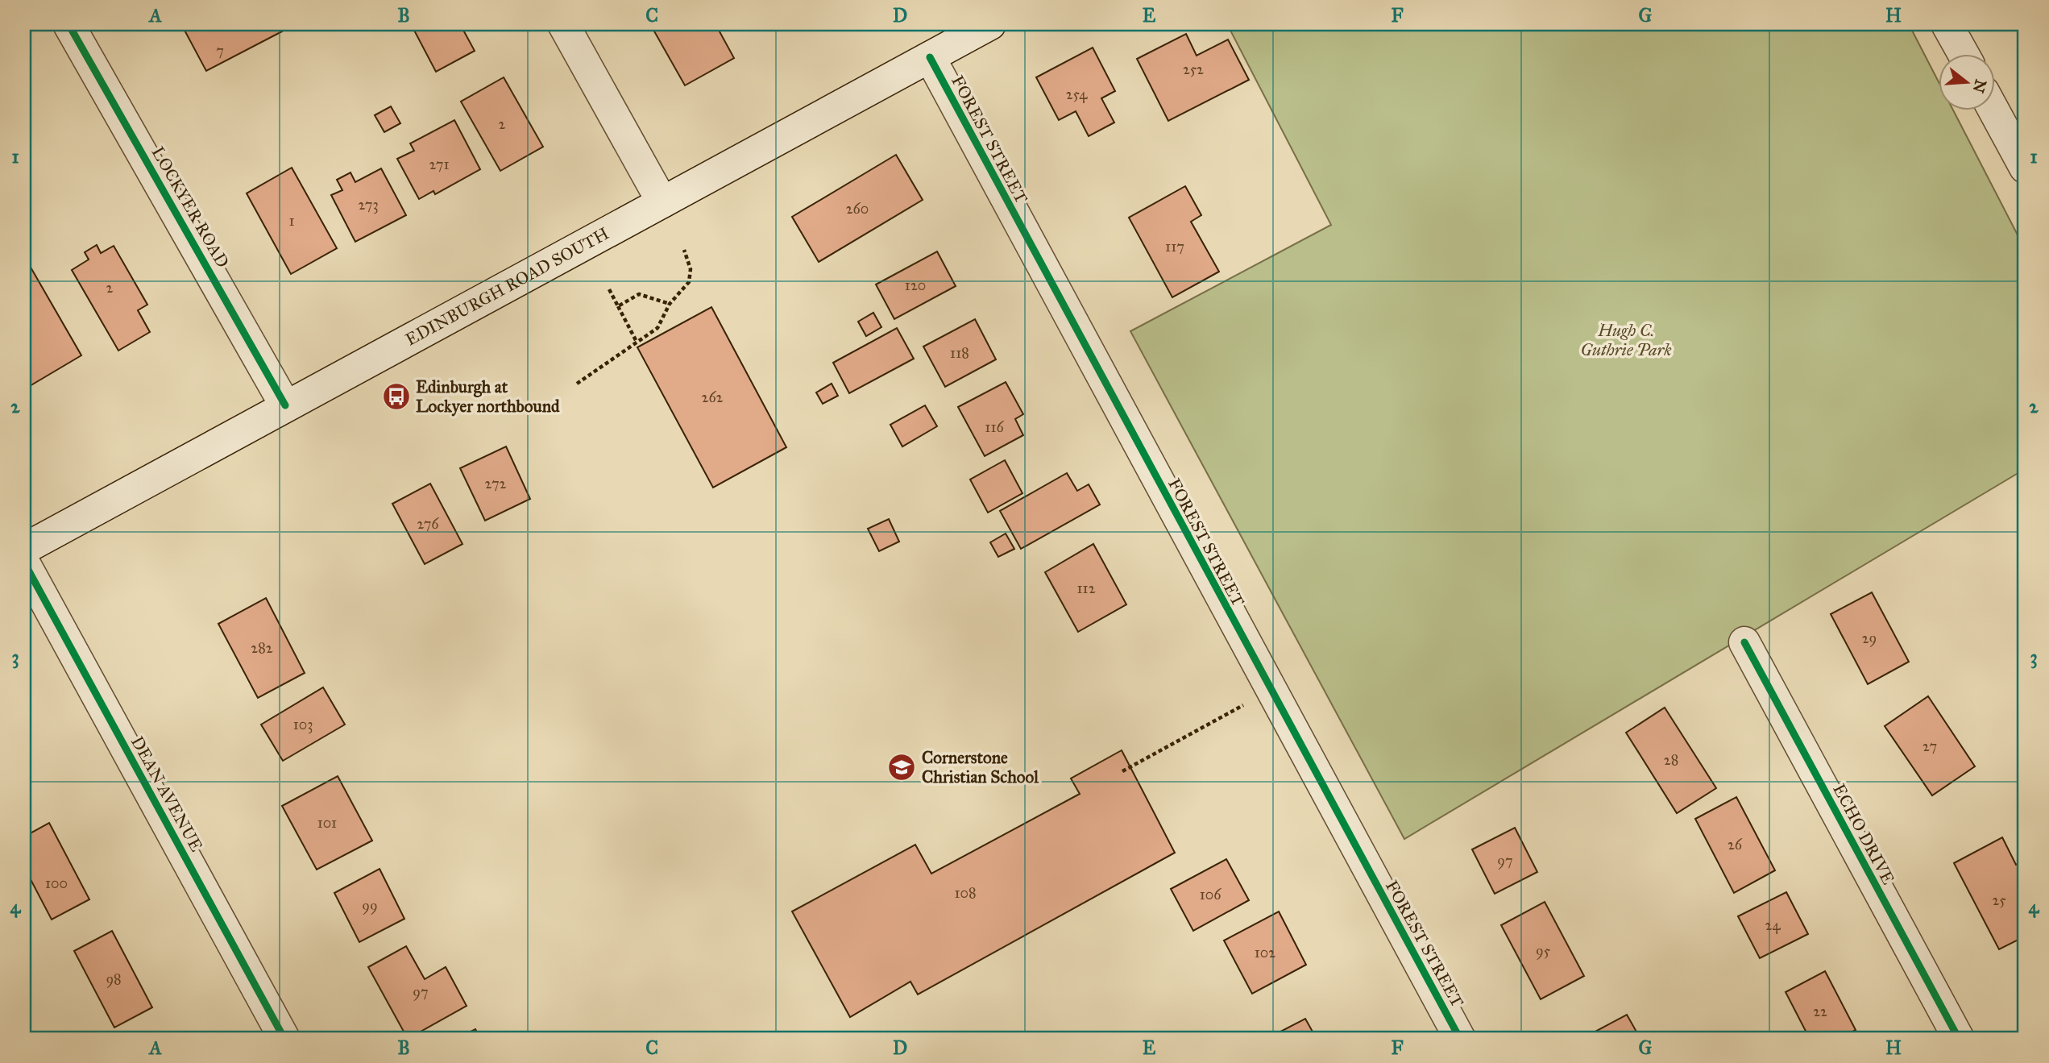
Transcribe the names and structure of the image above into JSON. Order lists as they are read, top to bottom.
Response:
{
  "streets": {
    "street": [
      "FOREST STREET",
      "LOCKYER ROAD",
      "EDINBURGH ROAD SOUTH",
      "DEAN AVENUE",
      "ECHO DRIVE"
    ]
  },
  "crossings": [
    ["FOREST STREET", "EDINBURGH ROAD SOUTH"],
    ["LOCKYER ROAD", "EDINBURGH ROAD SOUTH"]
  ],
  "parks": ["Hugh C. Guthrie Park"],
  "places": {
    "bus stop": ["Edinburgh at Lockyer northbound"],
    "school or university": ["Cornerstone Christian School"]
  },
  "house_numbers": [
    "7",
    "252",
    "254",
    "2",
    "271",
    "273",
    "260",
    "1",
    "117",
    "120",
    "2",
    "118",
    "262",
    "116",
    "272",
    "276",
    "112",
    "29",
    "282",
    "103",
    "27",
    "28",
    "101",
    "26",
    "97",
    "100",
    "108",
    "106",
    "25",
    "99",
    "24",
    "95",
    "102",
    "98",
    "97",
    "22"
  ],
  "north": "right",
  "grid": {
    "columns": [
      "A",
      "B",
      "C",
      "D",
      "E",
      "F",
      "G",
      "H"
    ],
    "rows": [
      "1",
      "2",
      "3",
      "4"
    ]
  }
}
